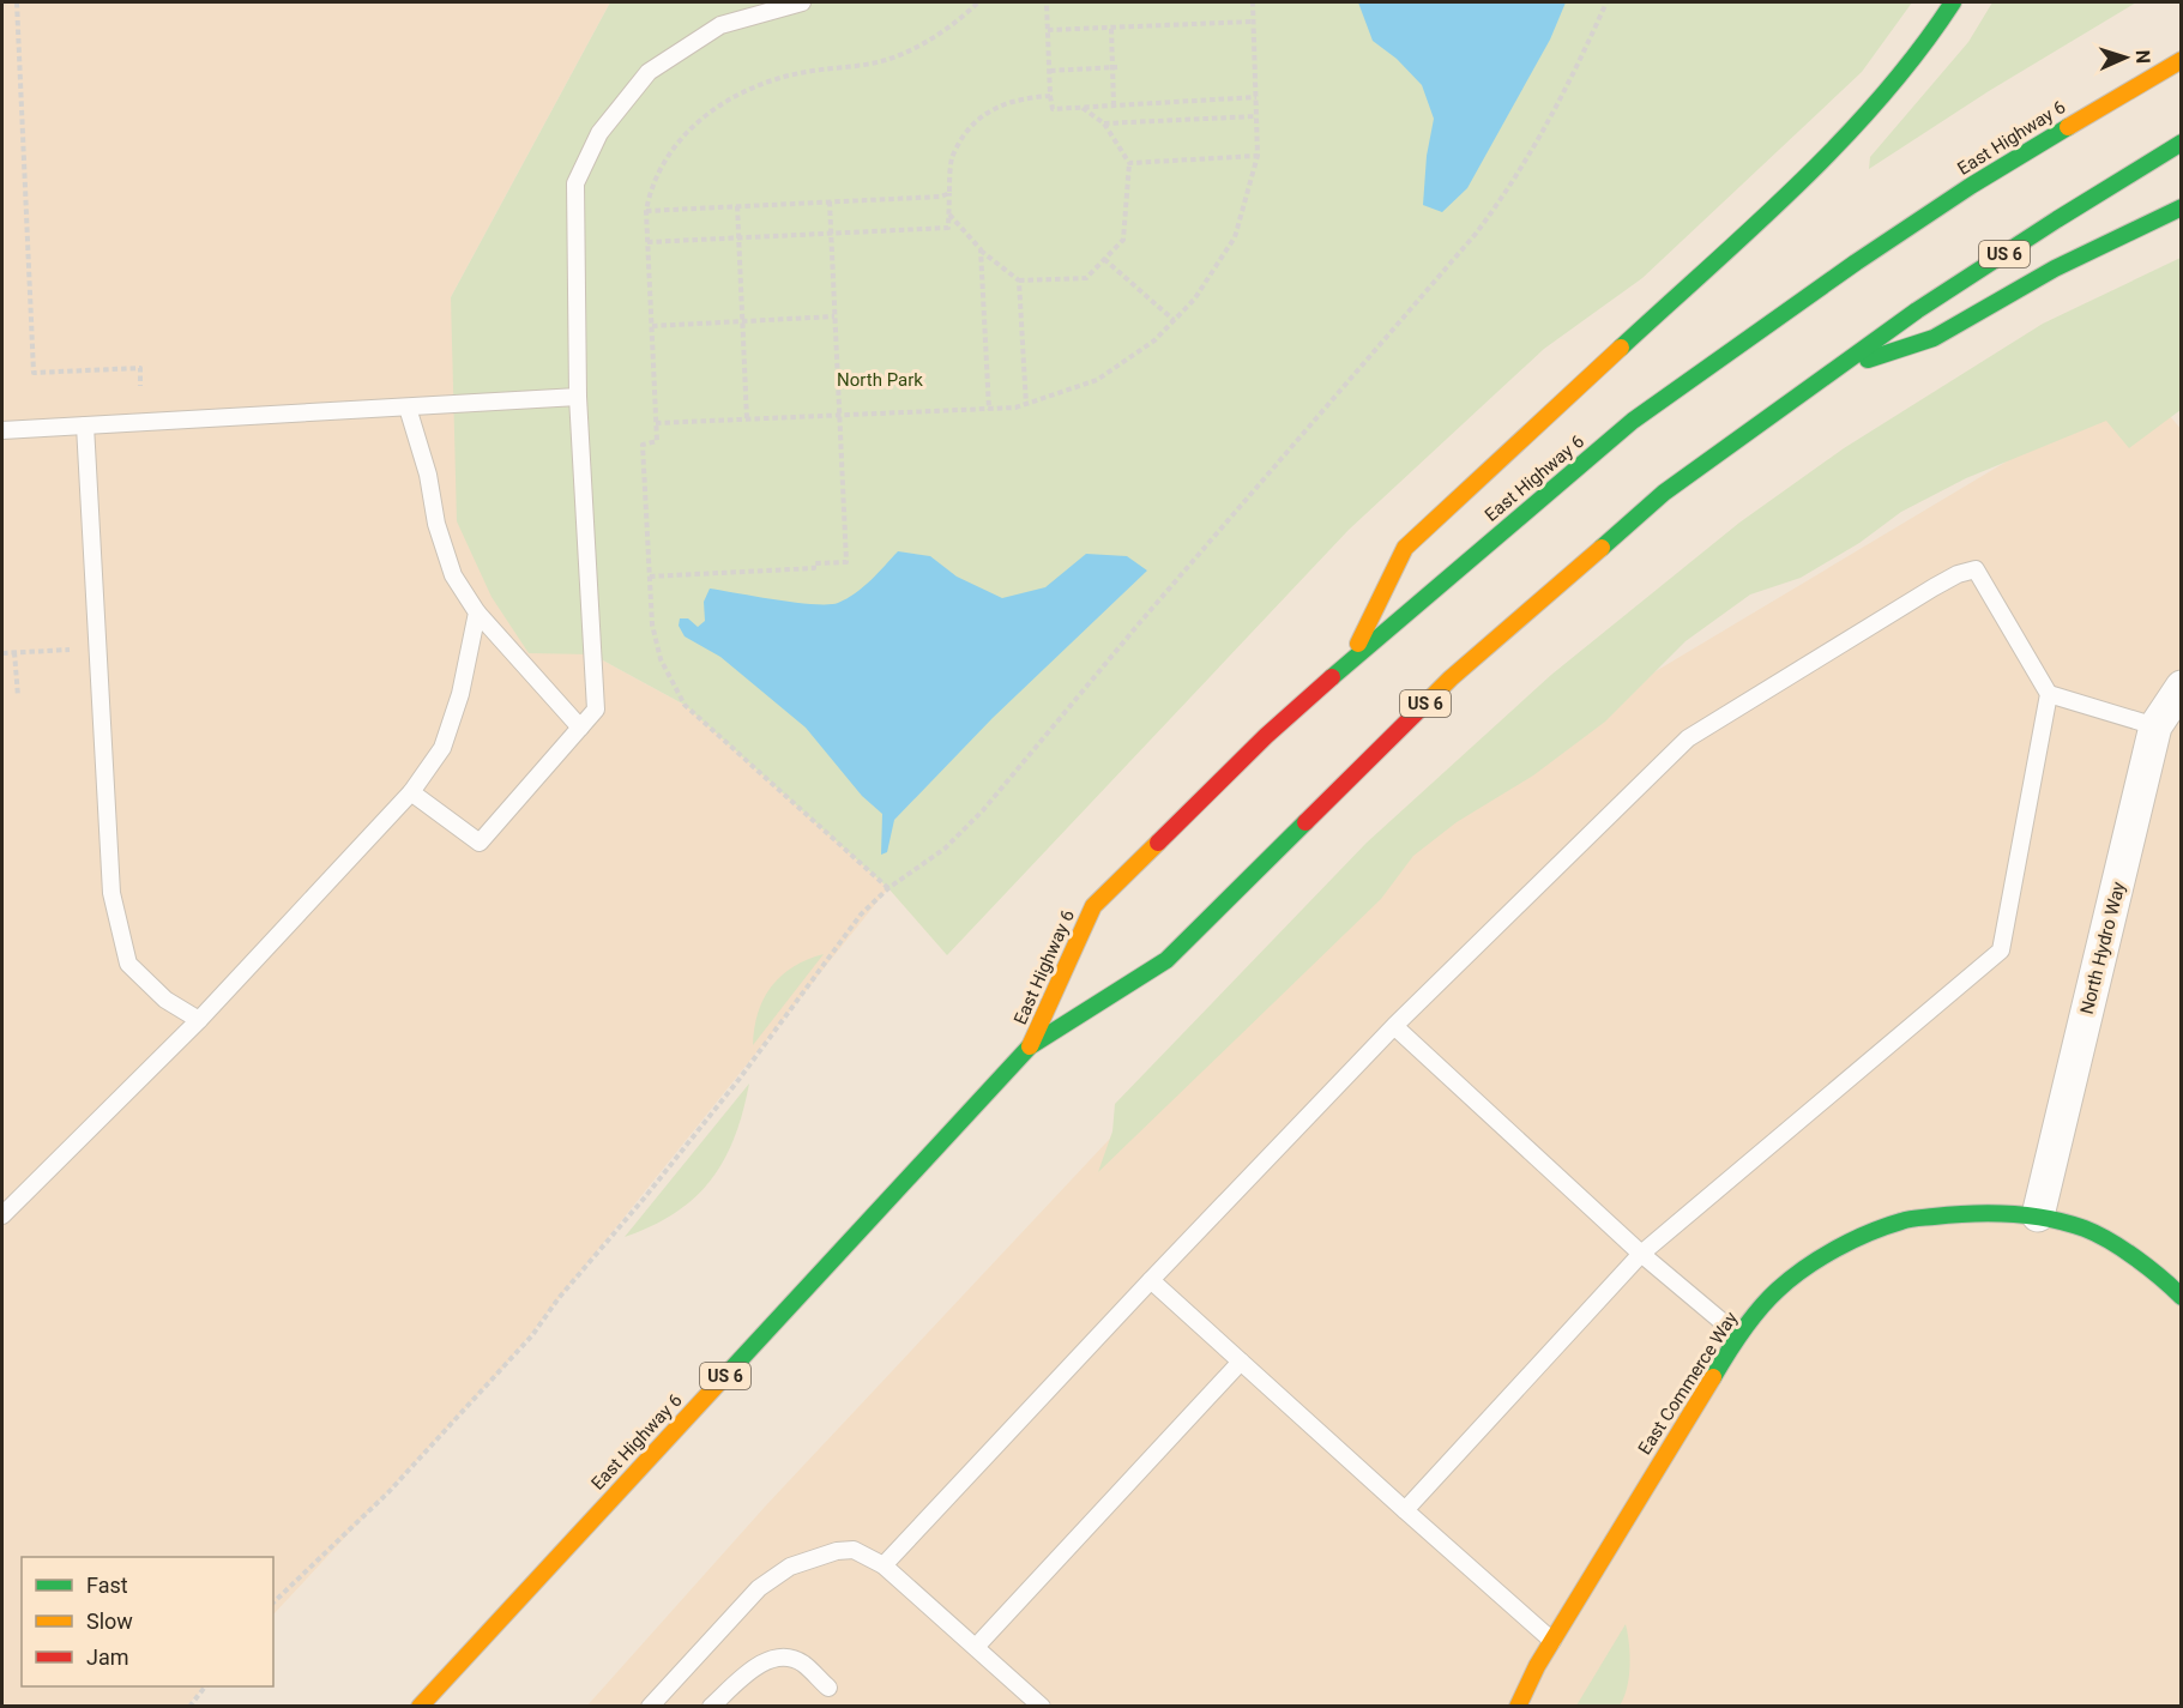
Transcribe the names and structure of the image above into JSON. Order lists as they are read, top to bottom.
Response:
{
  "streets": {
    "main road": ["East Highway 6", "US 6", "East Commerce Way"],
    "street": ["North Hydro Way"]
  },
  "crossings": [
    ["East Highway 6", "US 6"],
    ["North Hydro Way", "East Commerce Way"]
  ],
  "parks": ["North Park"],
  "legend": ["Fast", "Slow", "Jam"],
  "north": "right"
}
